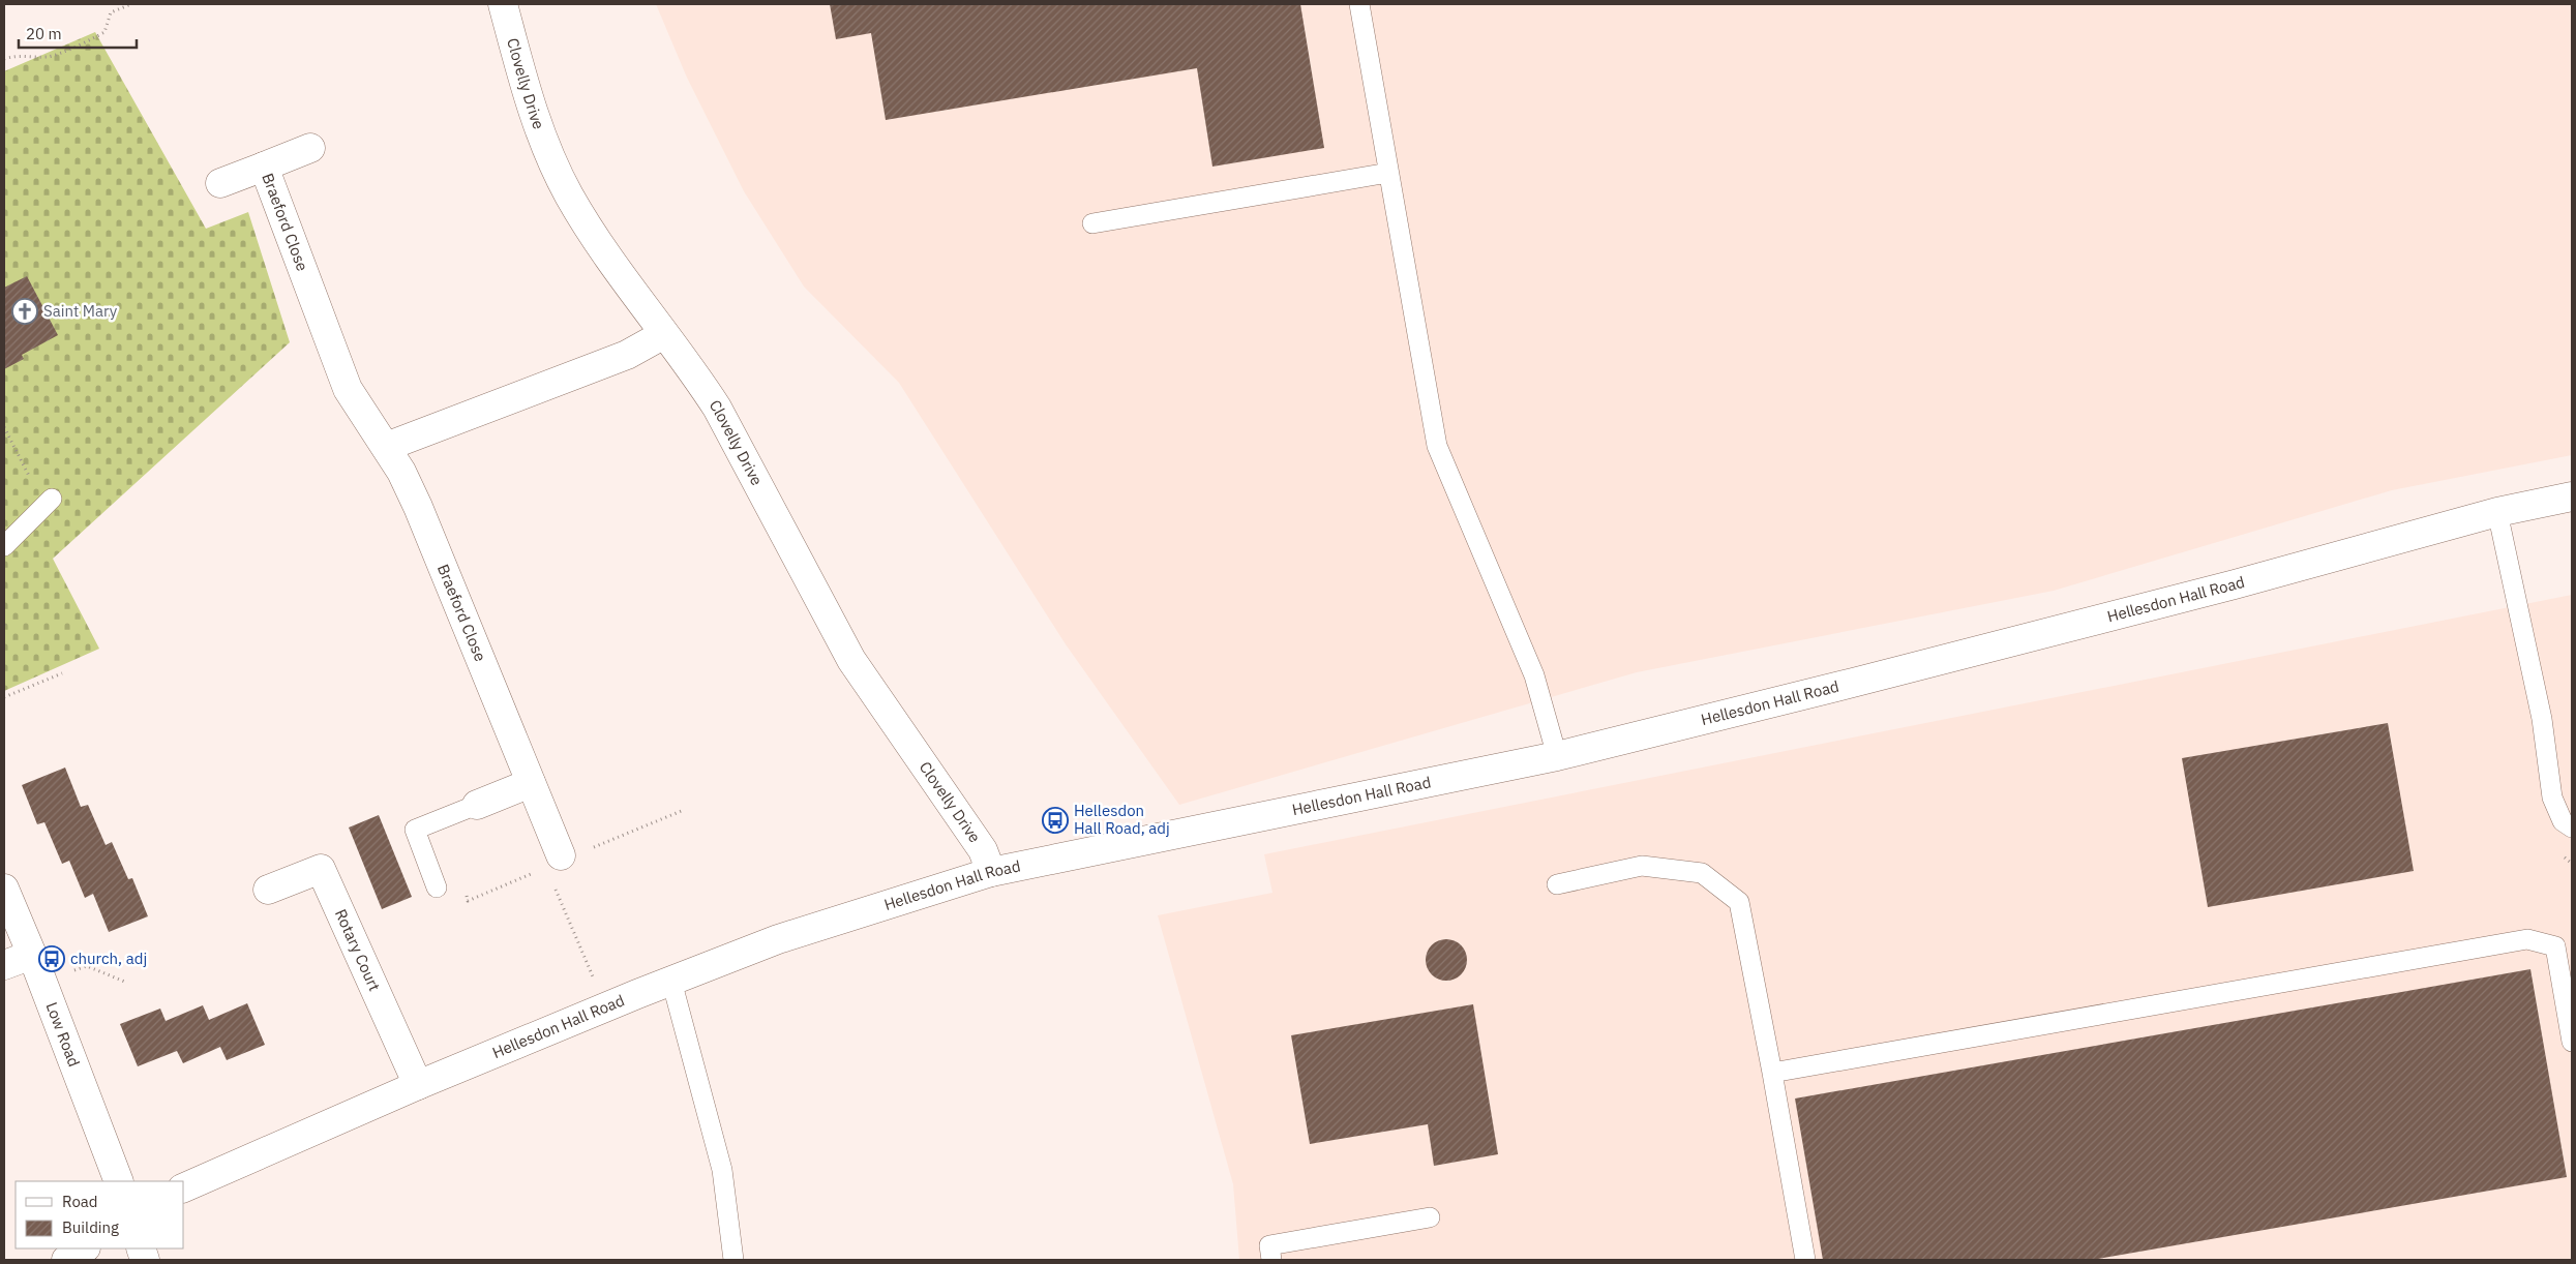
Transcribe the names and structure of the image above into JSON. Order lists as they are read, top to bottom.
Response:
{
  "streets": {
    "street": [
      "Clovelly Drive",
      "Braeford Close",
      "Hellesdon Hall Road",
      "Rotary Court",
      "Low Road"
    ]
  },
  "crossings": [
    ["Clovelly Drive", "Hellesdon Hall Road"],
    ["Hellesdon Hall Road", "Rotary Court"]
  ],
  "places": {
    "church": ["Saint Mary"],
    "bus stop": ["Hellesdon Hall Road, adj", "church, adj"]
  },
  "legend": ["Road", "Building"],
  "scale_bar": "20 m"
}
